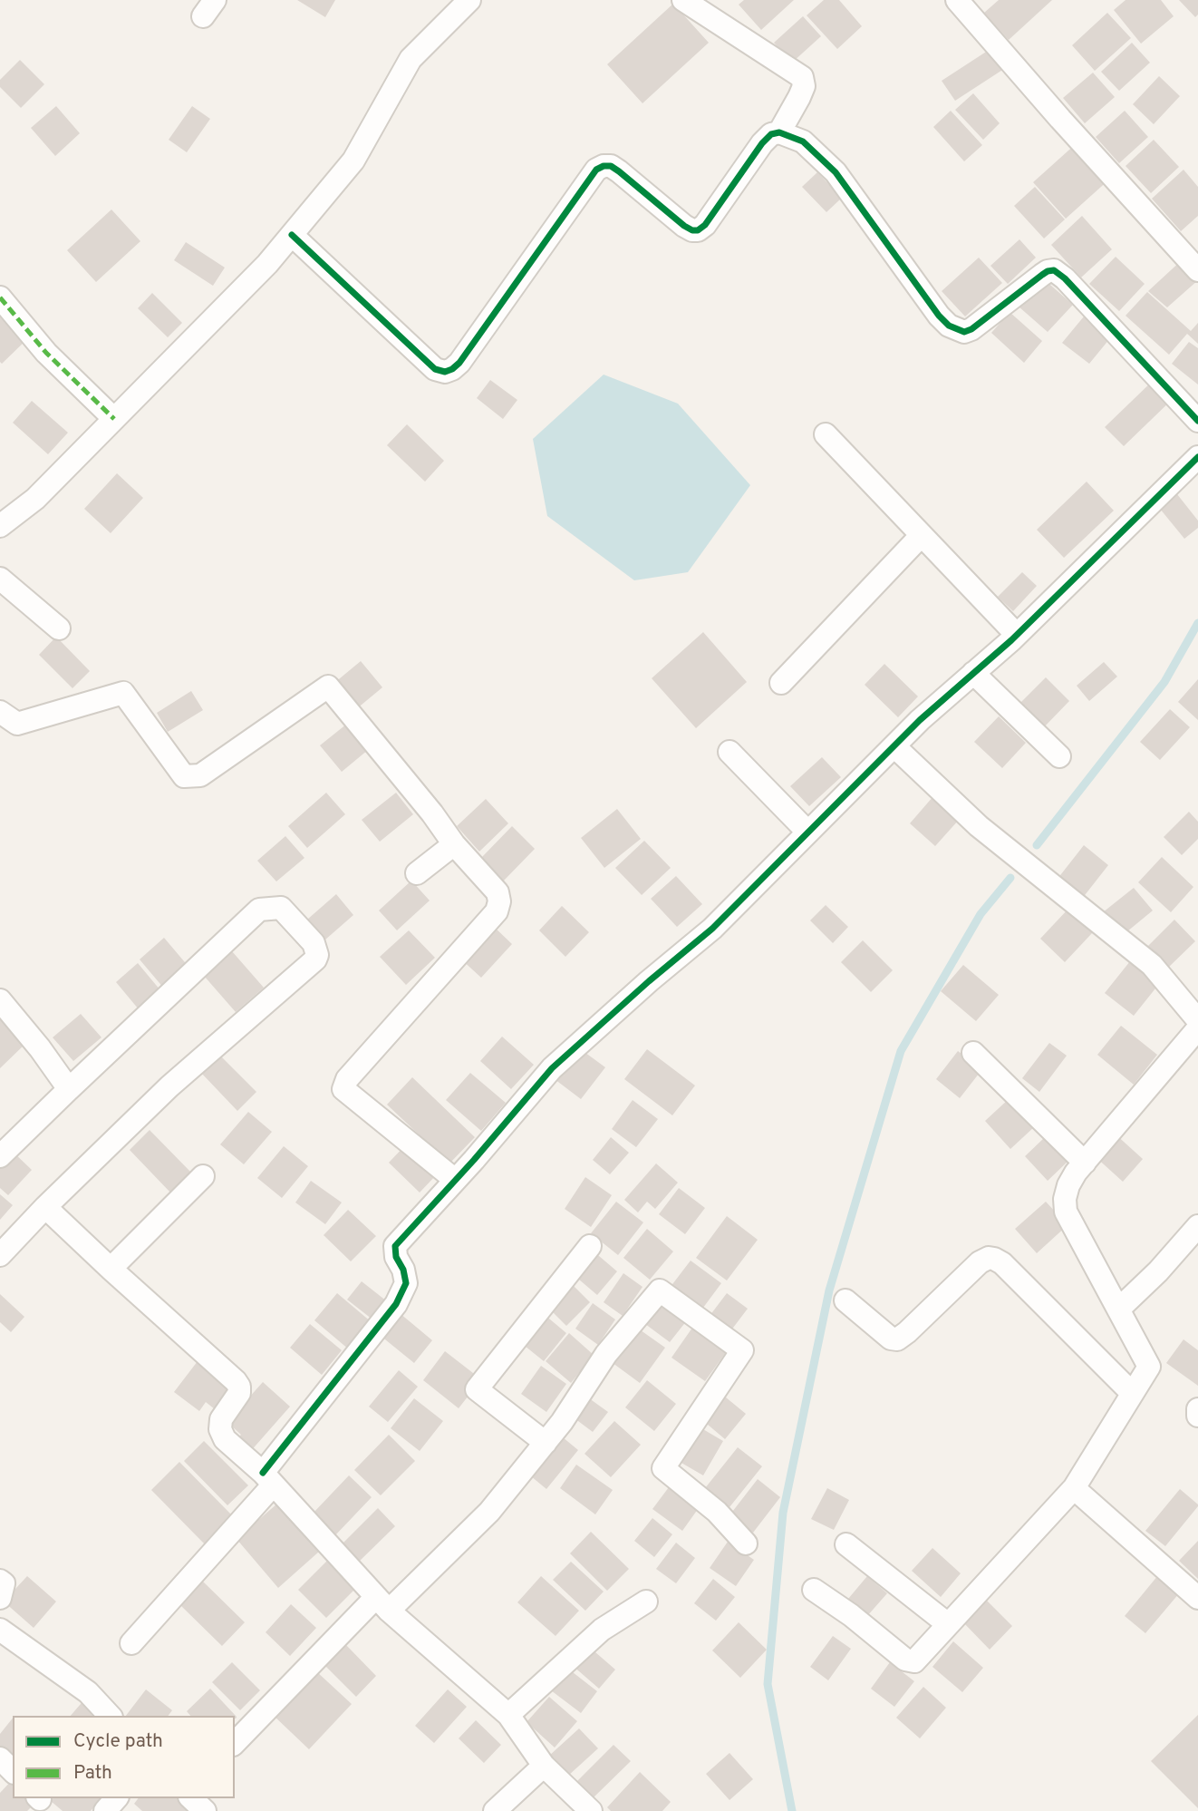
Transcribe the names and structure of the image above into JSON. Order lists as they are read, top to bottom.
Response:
{
  "legend": ["Cycle path", "Path"]
}
